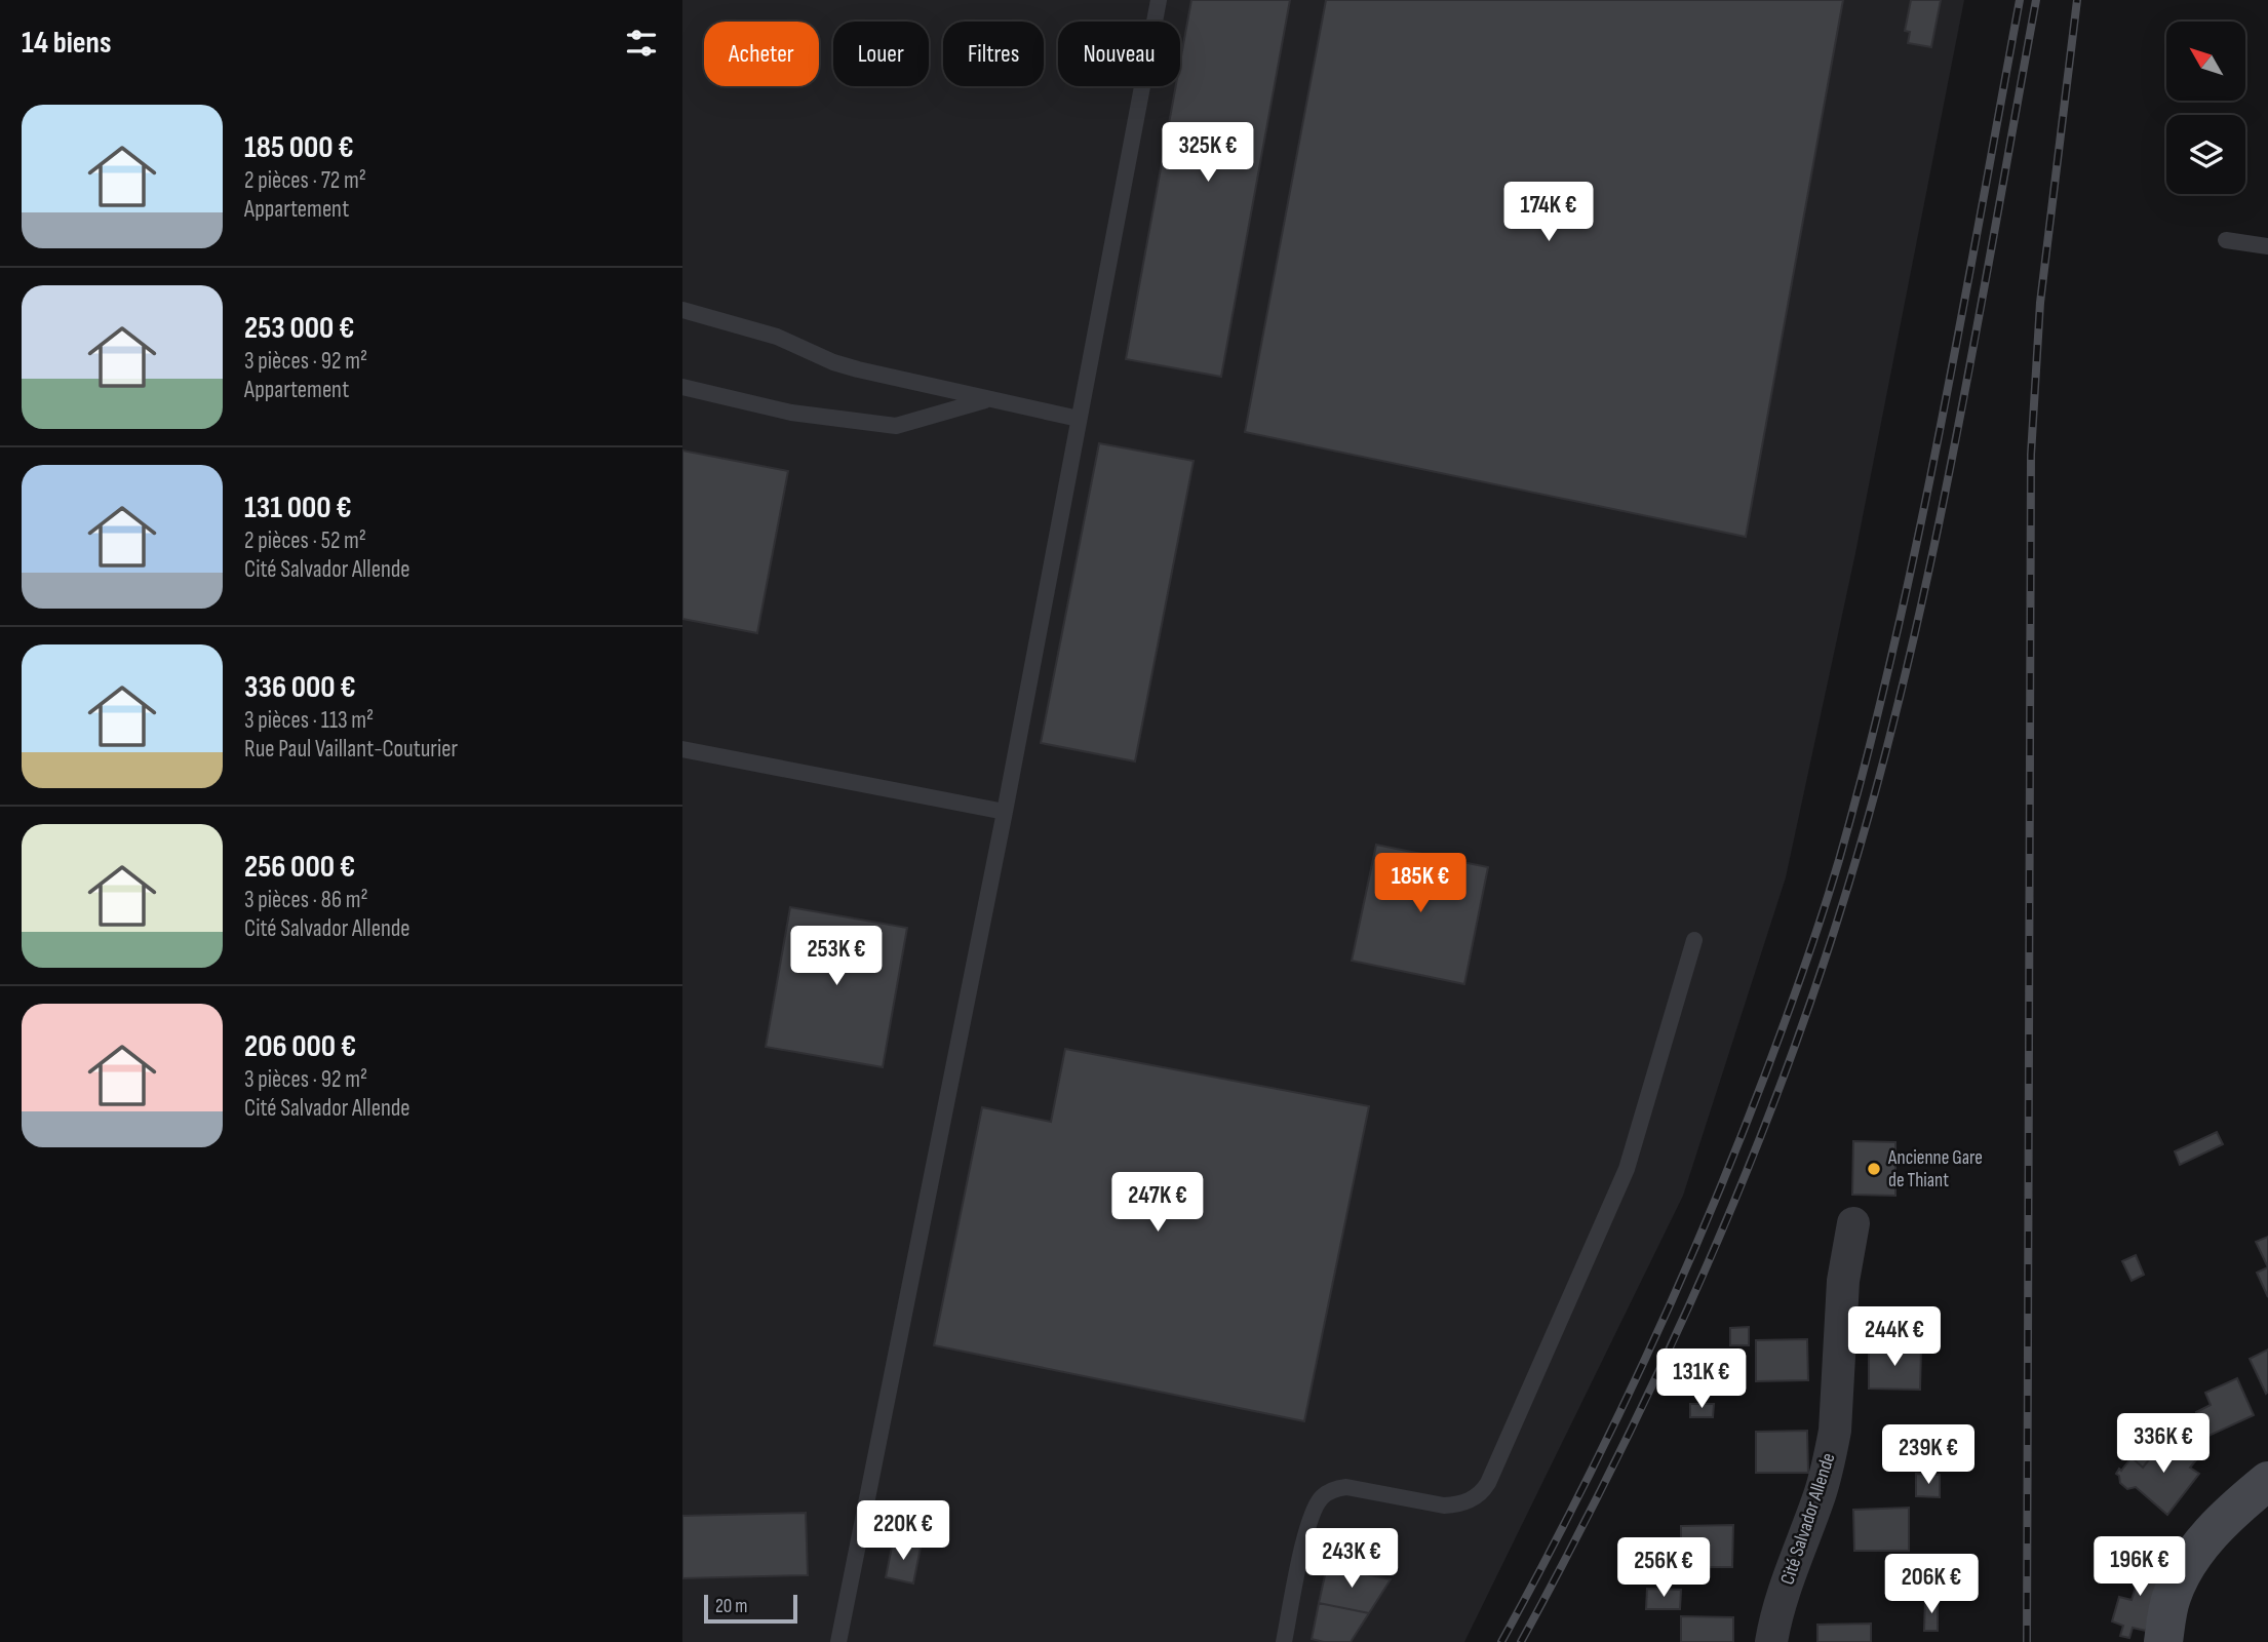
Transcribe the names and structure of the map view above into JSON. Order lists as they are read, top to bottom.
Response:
{
  "streets": {
    "street": ["Cité Salvador Allende"]
  },
  "places": ["Ancienne Gare de Thiant"],
  "scale_bar": "20 m",
  "north": "top left",
  "page": {
    "heading": "14 biens",
    "chip": [
      "Acheter",
      "Louer",
      "Filtres",
      "Nouveau"
    ],
    "list": [
      {
        "name": "185 000 €",
        "note": "2 pièces · 72 m² · Appartement"
      },
      {
        "name": "253 000 €",
        "note": "3 pièces · 92 m² · Appartement"
      },
      {
        "name": "131 000 €",
        "note": "2 pièces · 52 m² · Cité Salvador Allende"
      },
      {
        "name": "336 000 €",
        "note": "3 pièces · 113 m² · Rue Paul Vaillant-Couturier"
      },
      {
        "name": "256 000 €",
        "note": "3 pièces · 86 m² · Cité Salvador Allende"
      },
      {
        "name": "206 000 €",
        "note": "3 pièces · 92 m² · Cité Salvador Allende"
      }
    ],
    "price": [
      "325K €",
      "174K €",
      "185K €",
      "253K €",
      "247K €",
      "244K €",
      "131K €",
      "336K €",
      "239K €",
      "220K €",
      "243K €",
      "196K €",
      "256K €",
      "206K €"
    ],
    "scale": "20 m"
  }
}
